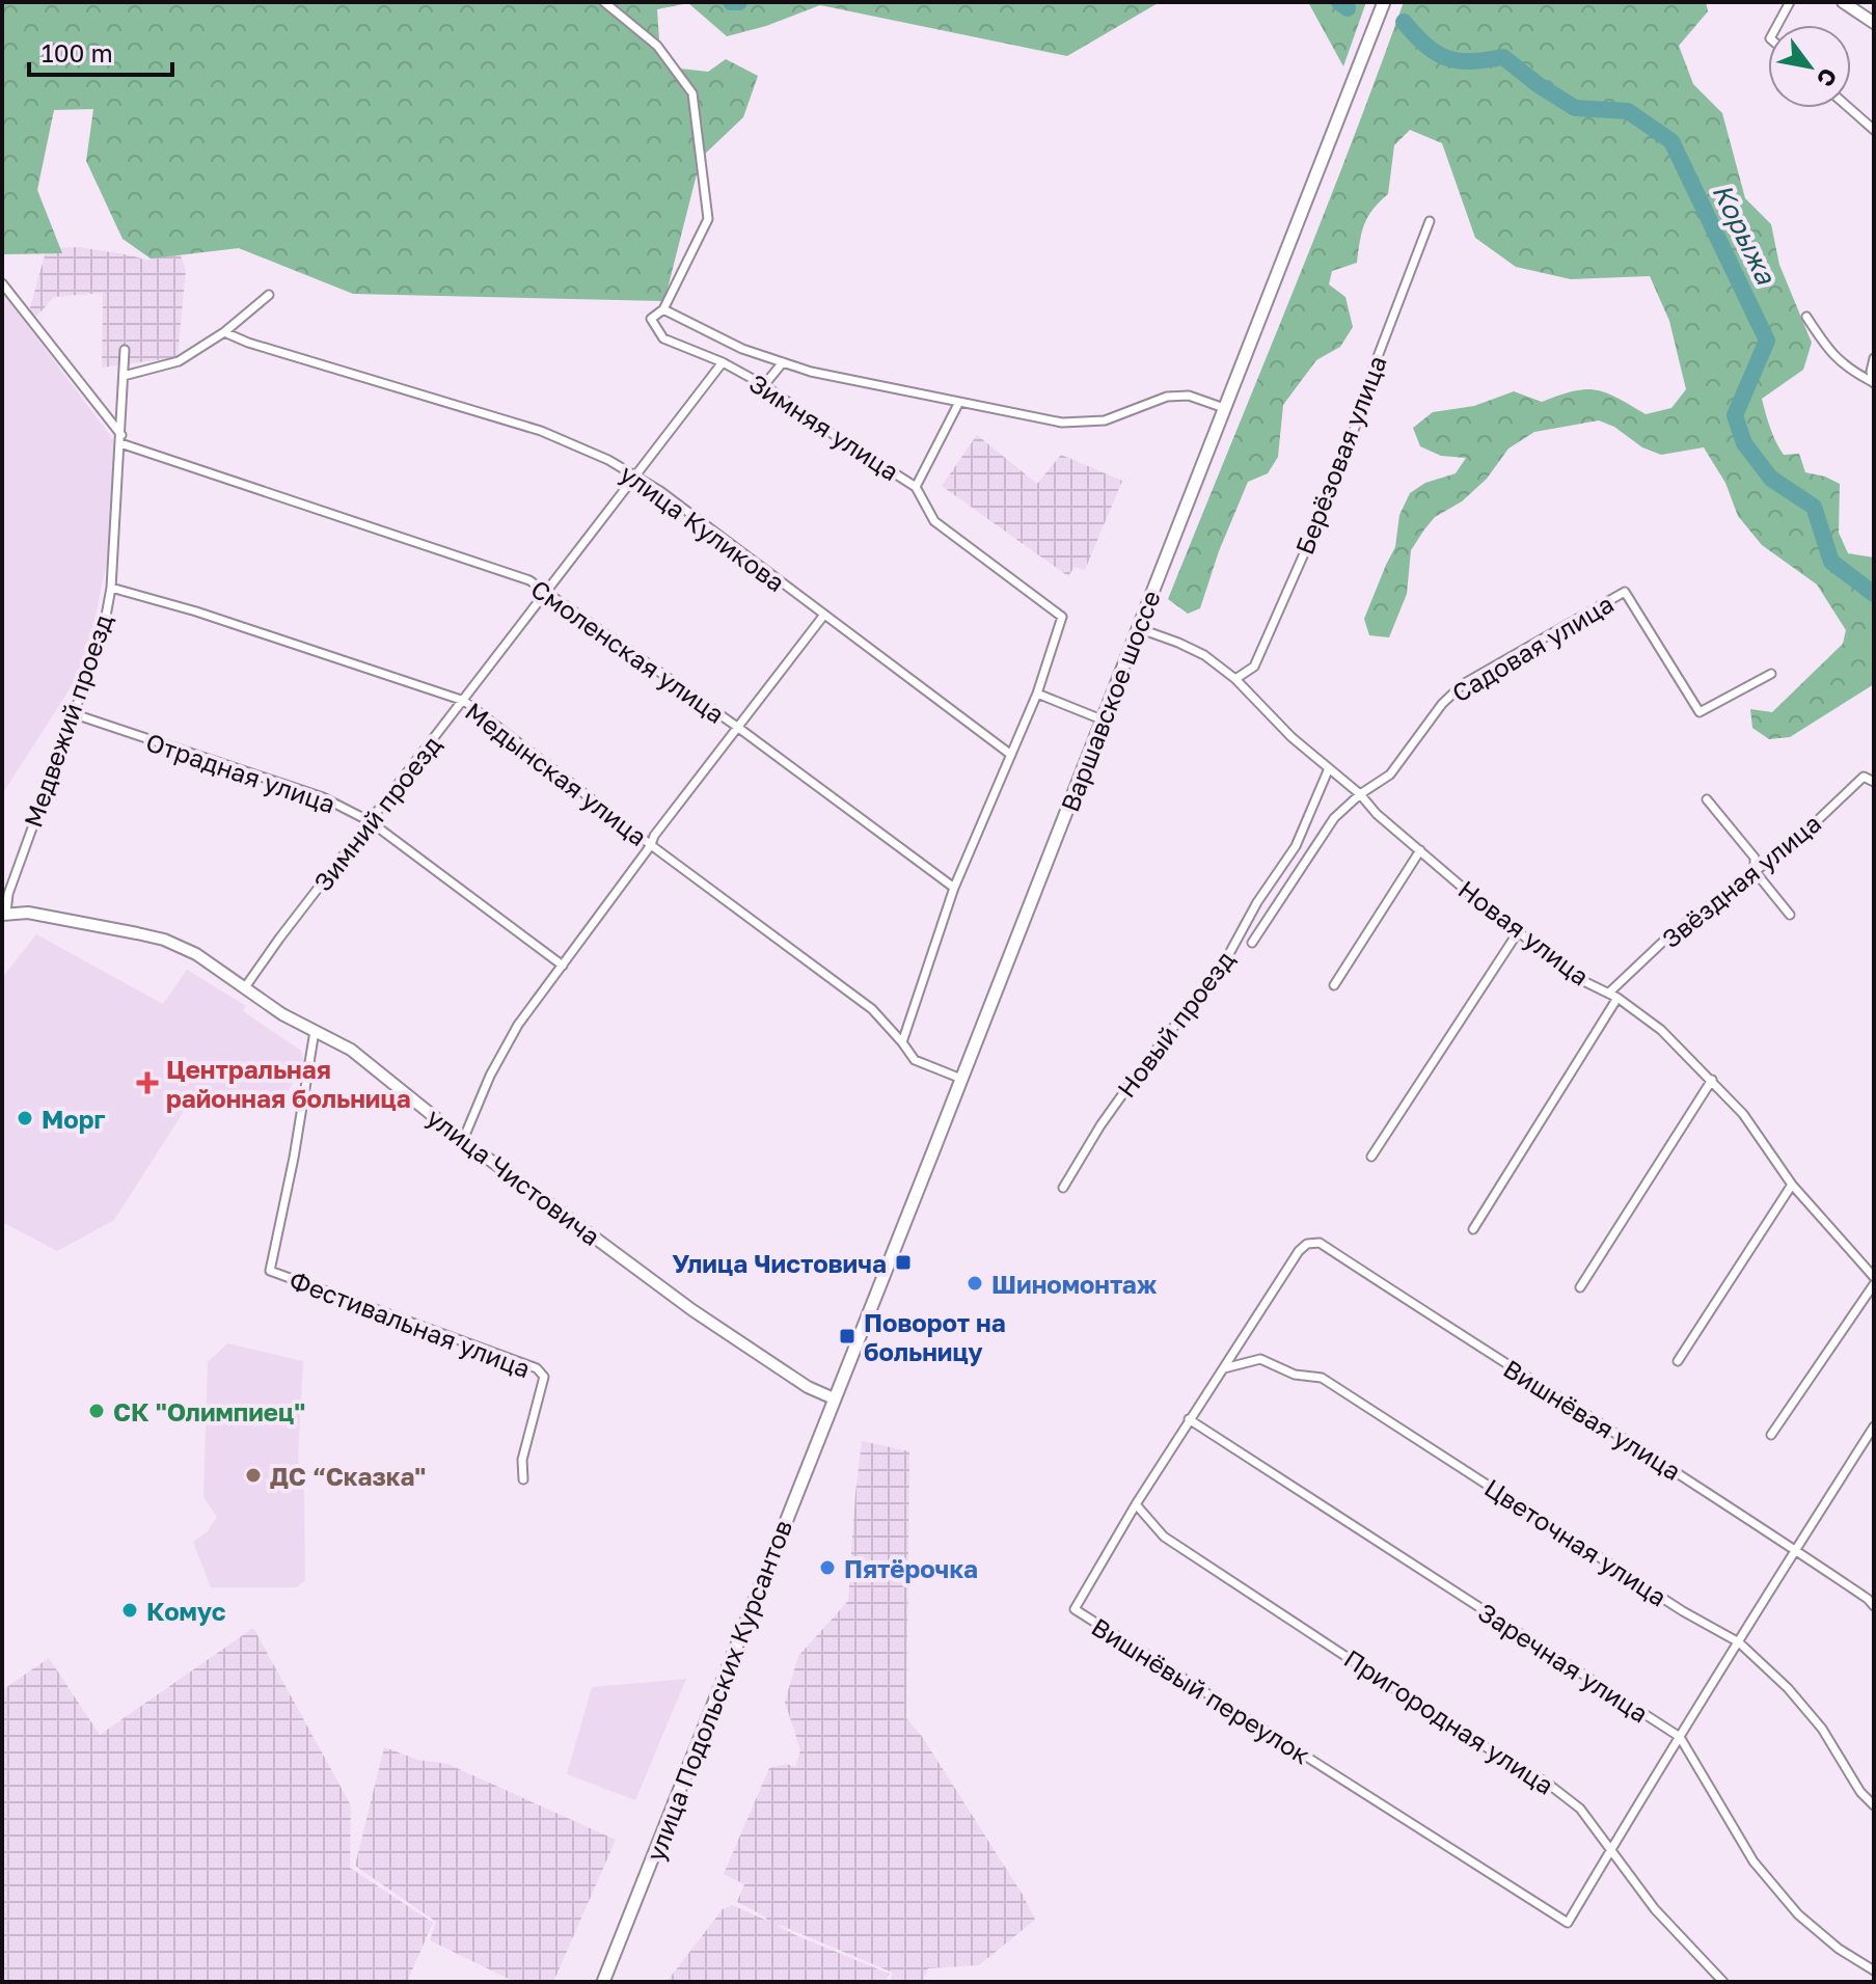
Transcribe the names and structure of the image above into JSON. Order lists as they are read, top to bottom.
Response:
{
  "streets": {
    "main road": ["Варшавское шоссе", "улица Подольских Курсантов"],
    "street": [
      "Зимняя улица",
      "Берёзовая улица",
      "улица Куликова",
      "Садовая улица",
      "Смоленская улица",
      "Медвежий проезд",
      "Отрадная улица",
      "Медынская улица",
      "Зимний проезд",
      "Звёздная улица",
      "Новая улица",
      "Новый проезд",
      "улица Чистовича",
      "Фестивальная улица",
      "Вишнёвая улица",
      "Цветочная улица",
      "Заречная улица",
      "Вишнёвый переулок",
      "Пригородная улица"
    ]
  },
  "crossings": [
    ["Зимняя улица", "Зимний проезд"],
    ["Берёзовая улица", "Новая улица"],
    ["улица Куликова", "Зимний проезд"],
    ["Садовая улица", "Новая улица"],
    ["Смоленская улица", "Медвежий проезд"],
    ["Смоленская улица", "Зимний проезд"],
    ["Варшавское шоссе", "Медынская улица"],
    ["Варшавское шоссе", "Новая улица"],
    ["Варшавское шоссе", "улица Чистовича"],
    ["Варшавское шоссе", "улица Подольских Курсантов"],
    ["Медвежий проезд", "Отрадная улица"],
    ["Медвежий проезд", "Медынская улица"],
    ["Медвежий проезд", "улица Чистовича"],
    ["Отрадная улица", "Зимний проезд"],
    ["Медынская улица", "Зимний проезд"],
    ["Зимний проезд", "улица Чистовича"],
    ["Звёздная улица", "Новая улица"],
    ["Новая улица", "Новый проезд"],
    ["улица Чистовича", "Фестивальная улица"],
    ["улица Чистовича", "улица Подольских Курсантов"],
    ["Вишнёвая улица", "Вишнёвый переулок"],
    ["Цветочная улица", "Вишнёвый переулок"],
    ["Заречная улица", "Вишнёвый переулок"],
    ["Вишнёвый переулок", "Пригородная улица"]
  ],
  "water": ["Корыжа"],
  "places": {
    "health": ["Центральная районная больница"],
    "other": [
      "Морг",
      "Шиномонтаж",
      "СК \"Олимпиец\"",
      "ДС “Сказка\"",
      "Пятёрочка",
      "Комус"
    ],
    "transit": ["Улица Чистовича", "Поворот на больницу"]
  },
  "scale_bar": "100 m",
  "north": "bottom right"
}
